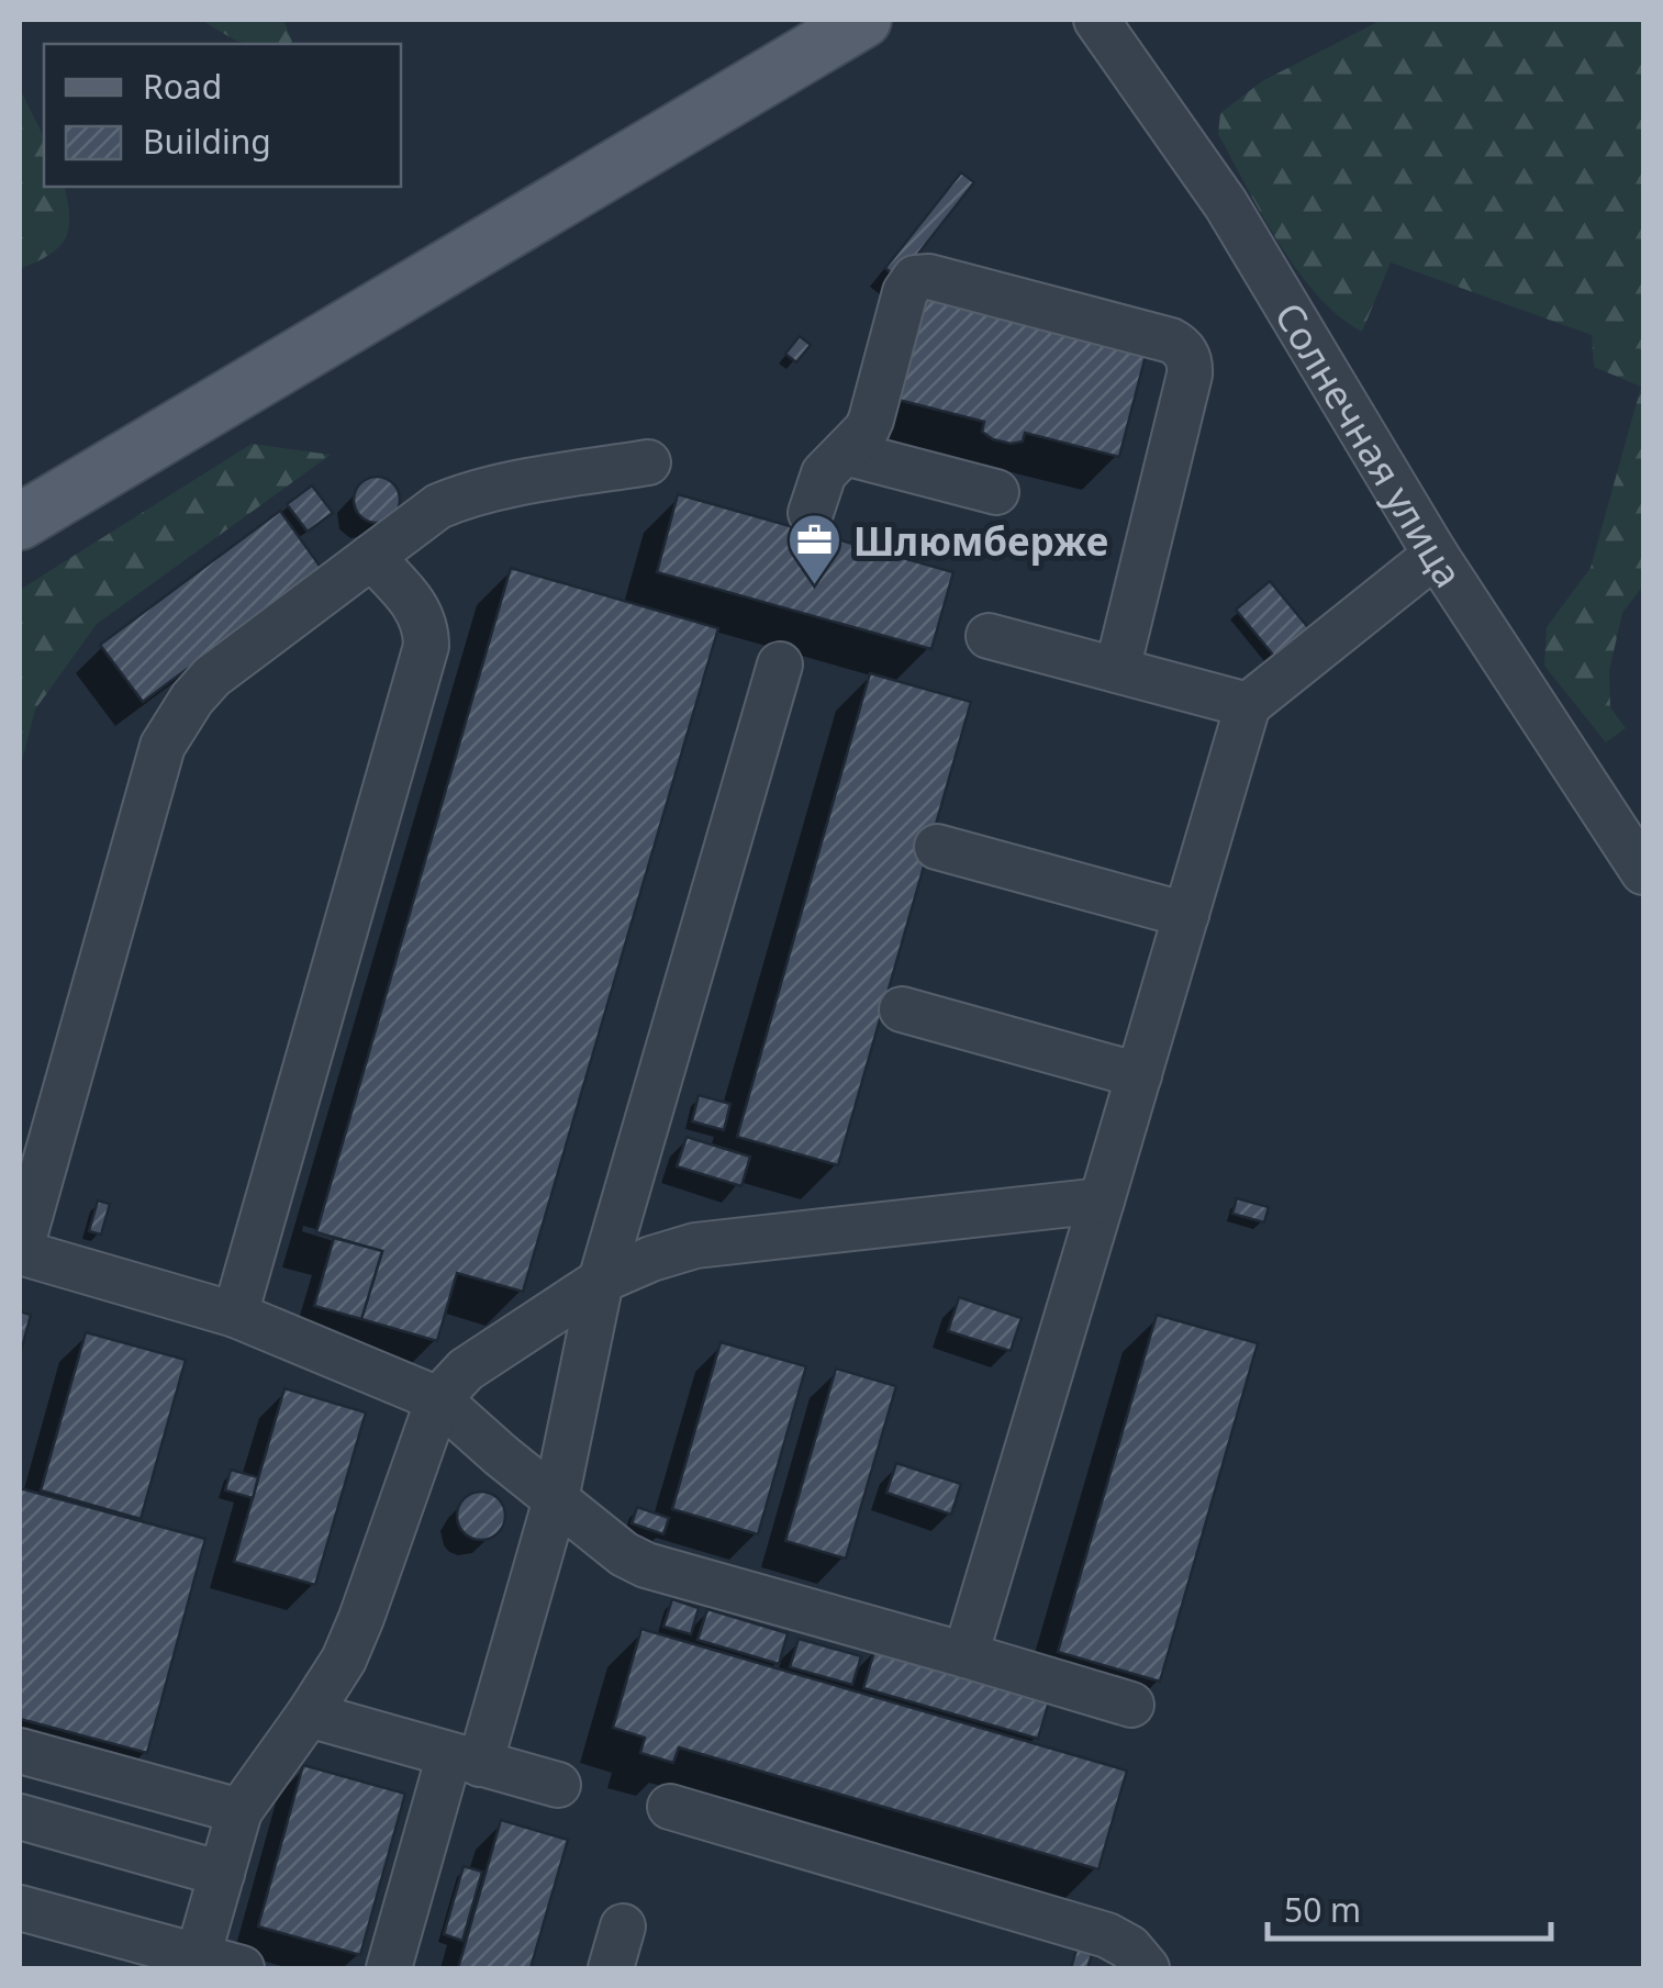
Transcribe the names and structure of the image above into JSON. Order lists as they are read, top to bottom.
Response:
{
  "streets": {
    "street": ["Солнечная улица"]
  },
  "places": {
    "office": ["Шлюмберже"]
  },
  "legend": ["Road", "Building"],
  "scale_bar": "50 m"
}
